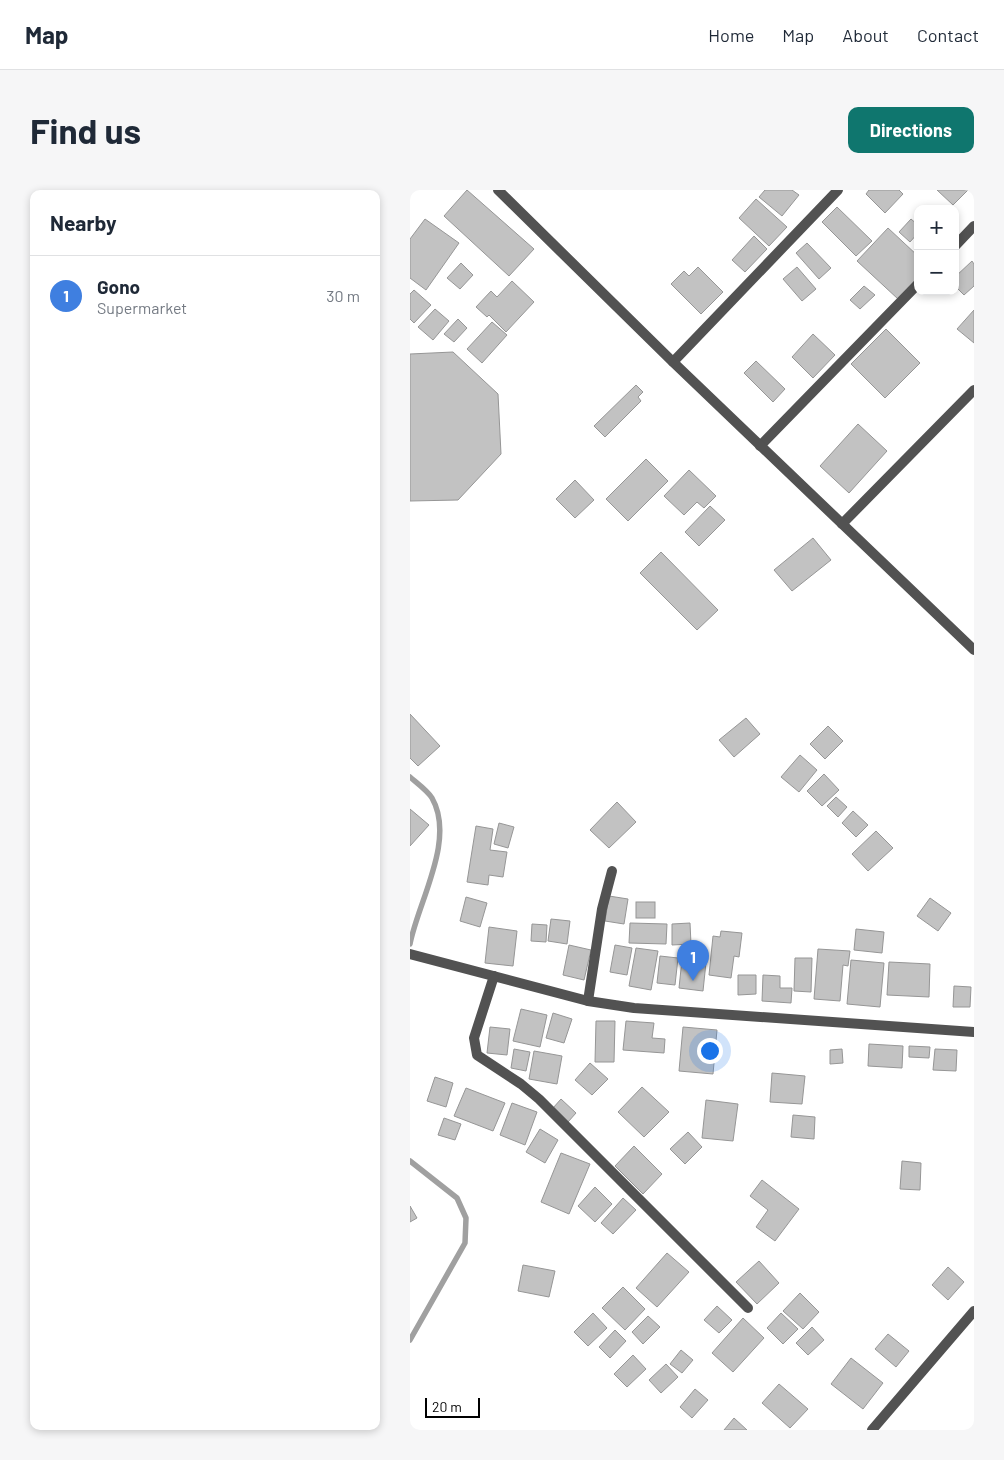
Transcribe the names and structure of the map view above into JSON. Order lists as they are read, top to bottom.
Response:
{
  "scale_bar": "20 m",
  "page": {
    "header": "Map",
    "nav": [
      "Home",
      "Map",
      "About",
      "Contact"
    ],
    "buttons": "Directions",
    "title": "Find us",
    "heading": "Nearby",
    "map_buttons": ["+", "−"],
    "list": [
      {
        "mark": "1",
        "name": "Gono",
        "note": "Supermarket",
        "value": "30 m"
      }
    ],
    "pins": "1",
    "scale": "20 m"
  }
}
